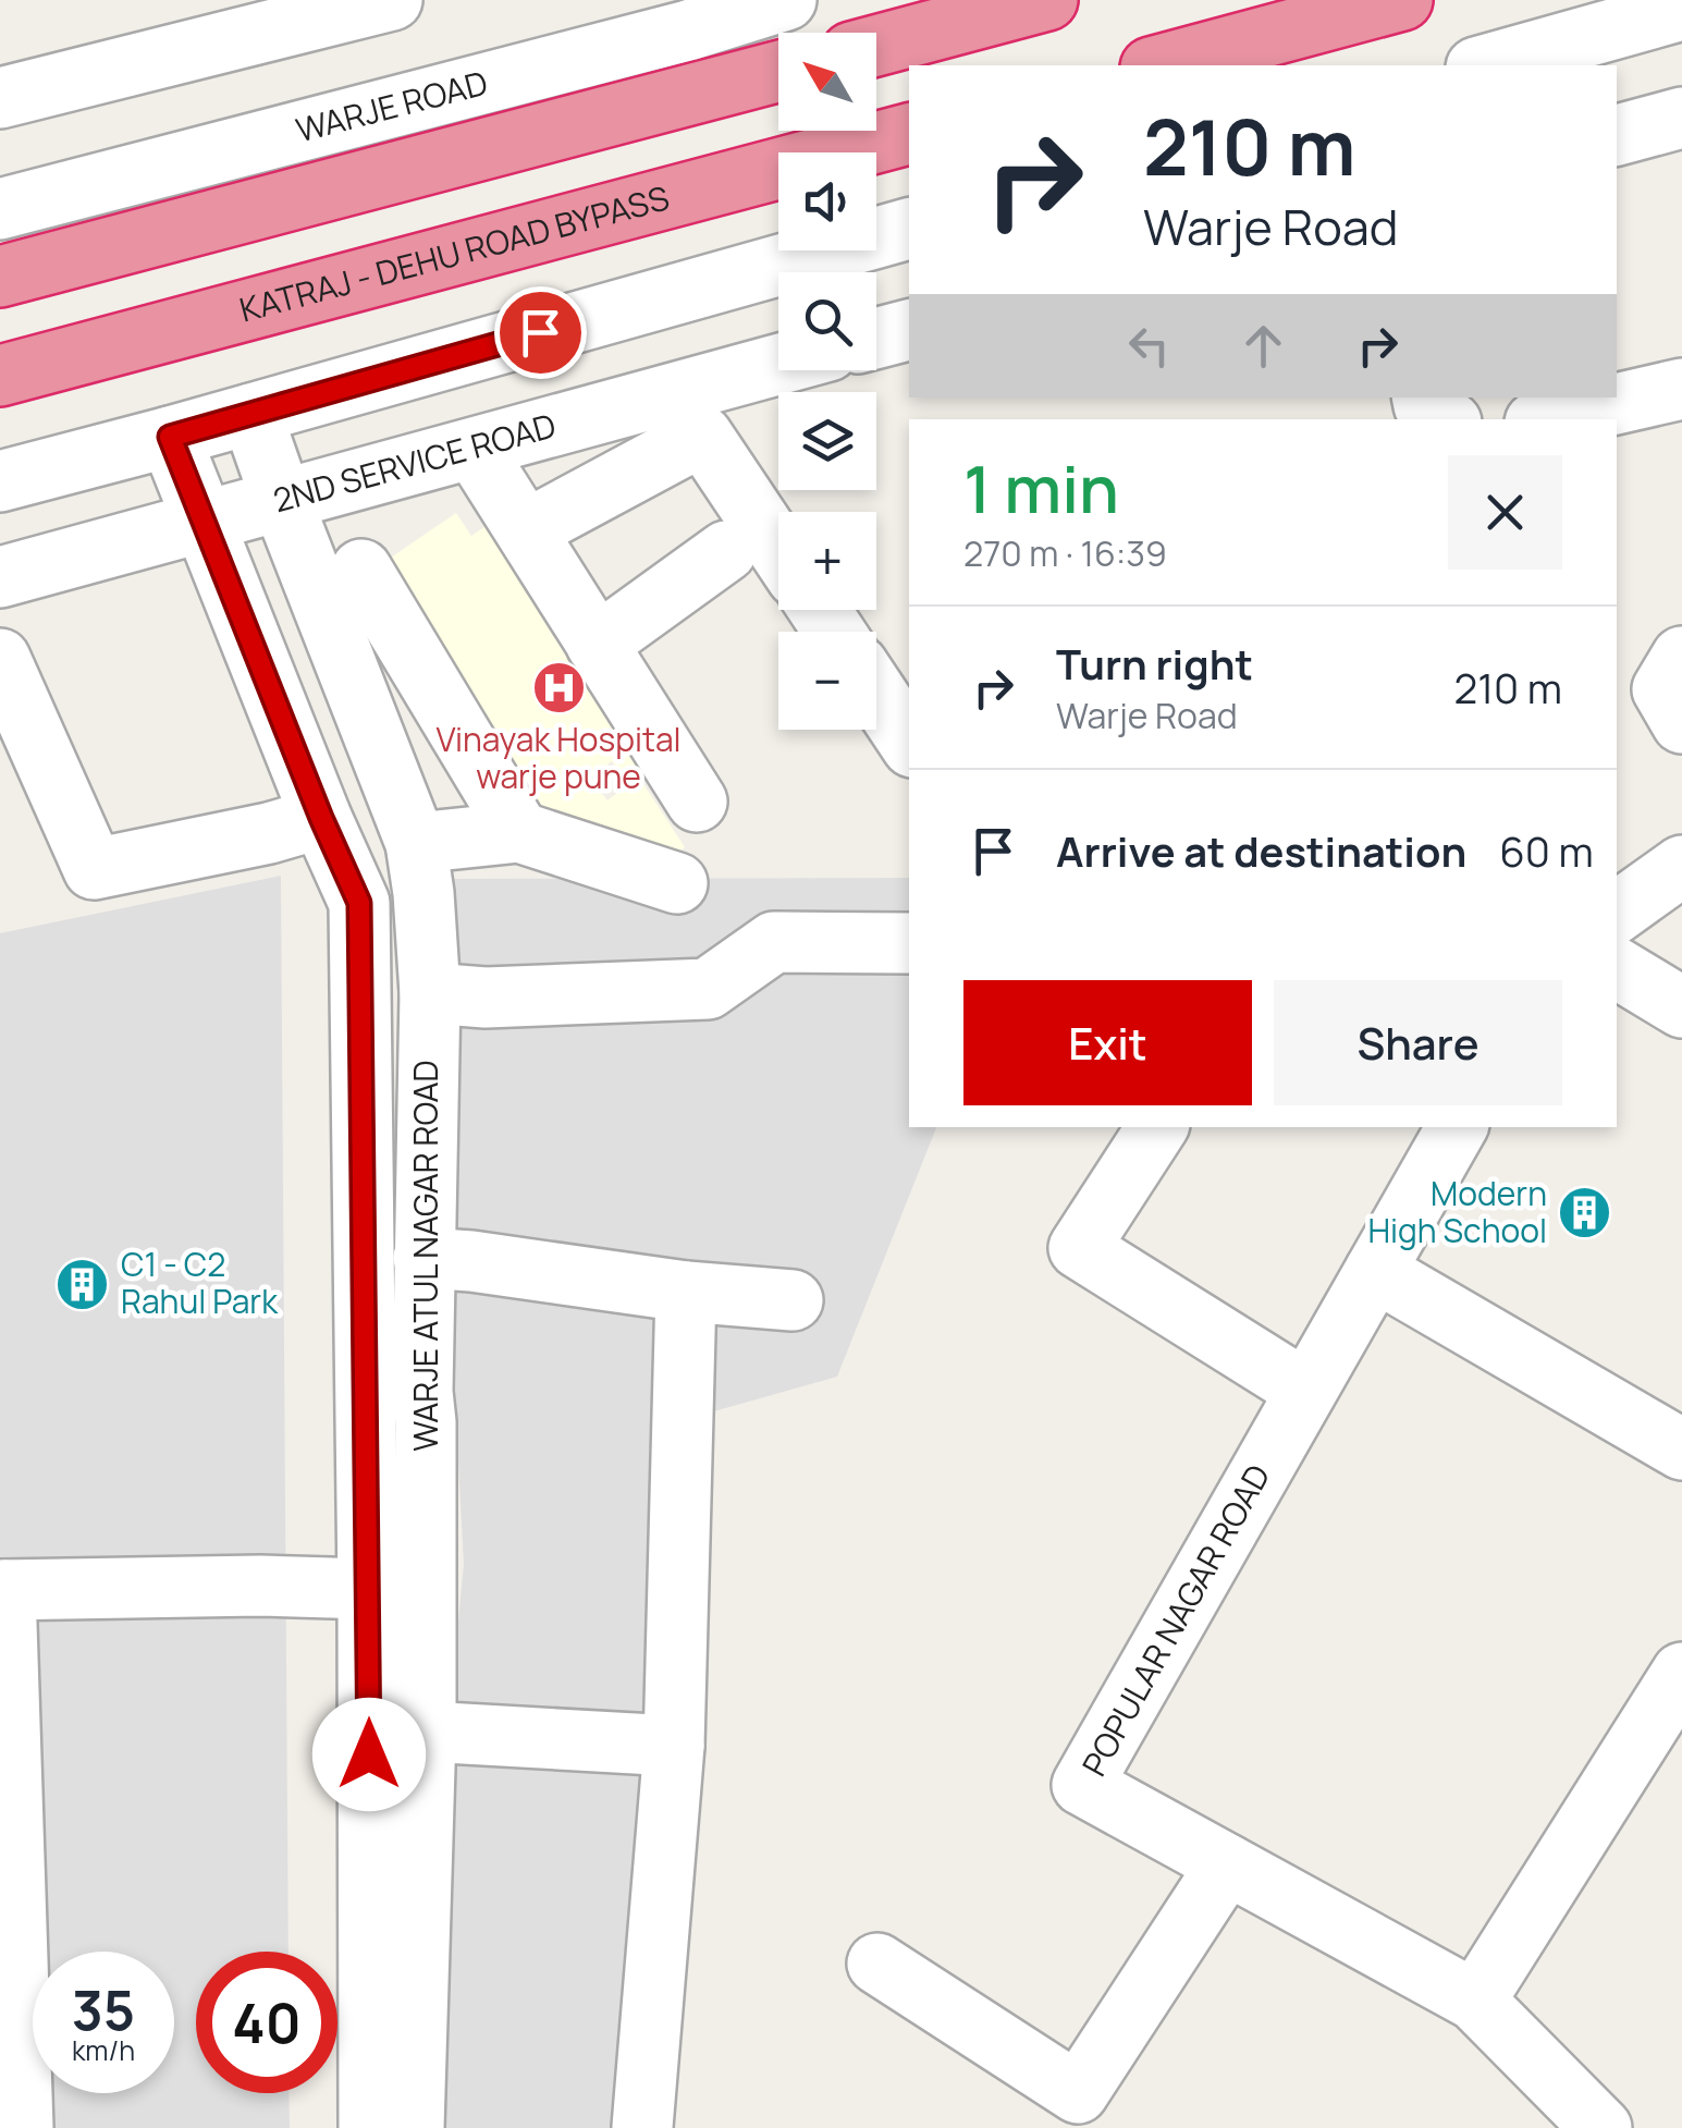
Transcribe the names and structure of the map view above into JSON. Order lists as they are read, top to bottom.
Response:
{
  "streets": {
    "highway": ["KATRAJ - DEHU ROAD BYPASS"],
    "street": [
      "WARJE ROAD",
      "2ND SERVICE ROAD",
      "WARJE ATUL NAGAR ROAD",
      "POPULAR NAGAR ROAD"
    ]
  },
  "crossings": [
    ["2ND SERVICE ROAD", "WARJE ATUL NAGAR ROAD"]
  ],
  "places": {
    "hospital": ["Vinayak Hospital warje pune"],
    "building": ["Modern High School", "C1 - C2 Rahul Park"]
  },
  "north": "top left",
  "page": {
    "map_buttons": ["+", "−"],
    "turn": ["210 m", "Warje Road"],
    "heading": ["1 min", "270 m · 16:39"],
    "list": [
      {
        "name": "Turn right",
        "note": "Warje Road",
        "value": "210 m"
      },
      {
        "name": "Arrive at destination",
        "value": "60 m"
      }
    ],
    "buttons": ["Exit", "Share"],
    "speed": "35 km/h",
    "limit": "40"
  }
}
